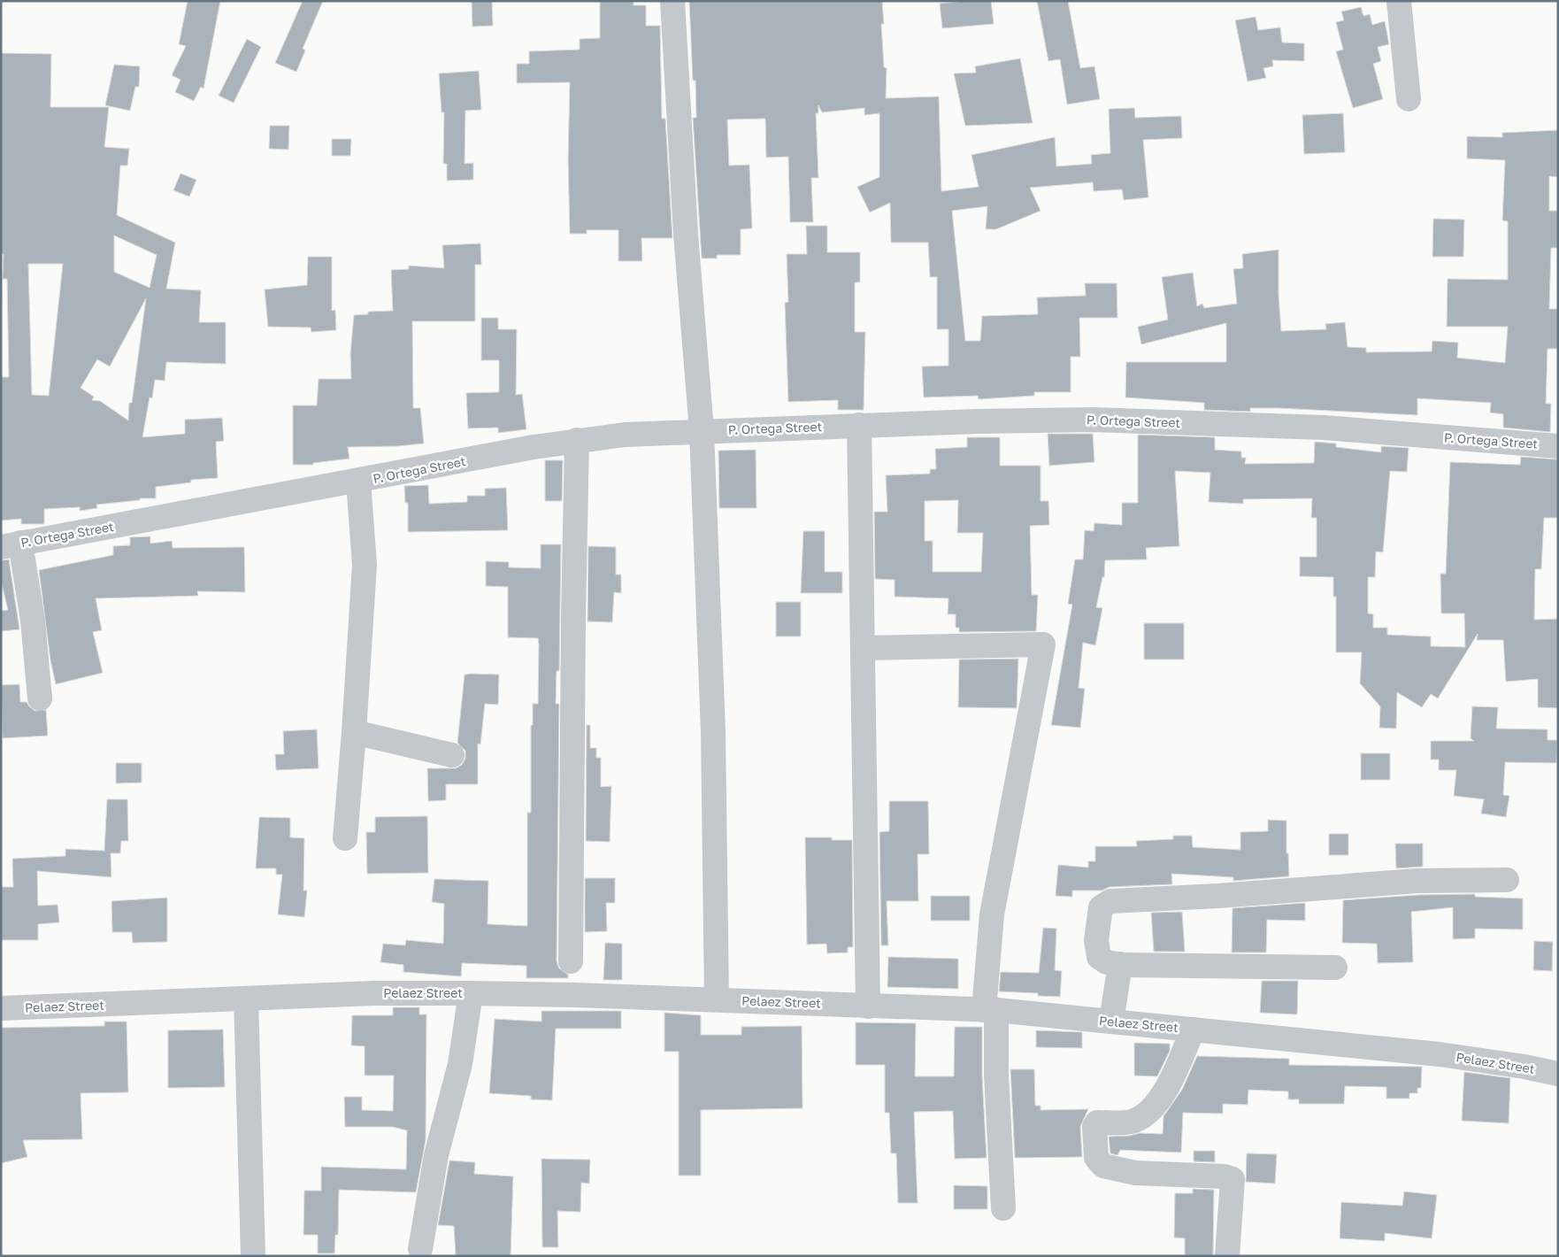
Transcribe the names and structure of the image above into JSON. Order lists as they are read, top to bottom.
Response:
{
  "streets": {
    "street": ["P. Ortega Street", "Pelaez Street"]
  }
}
